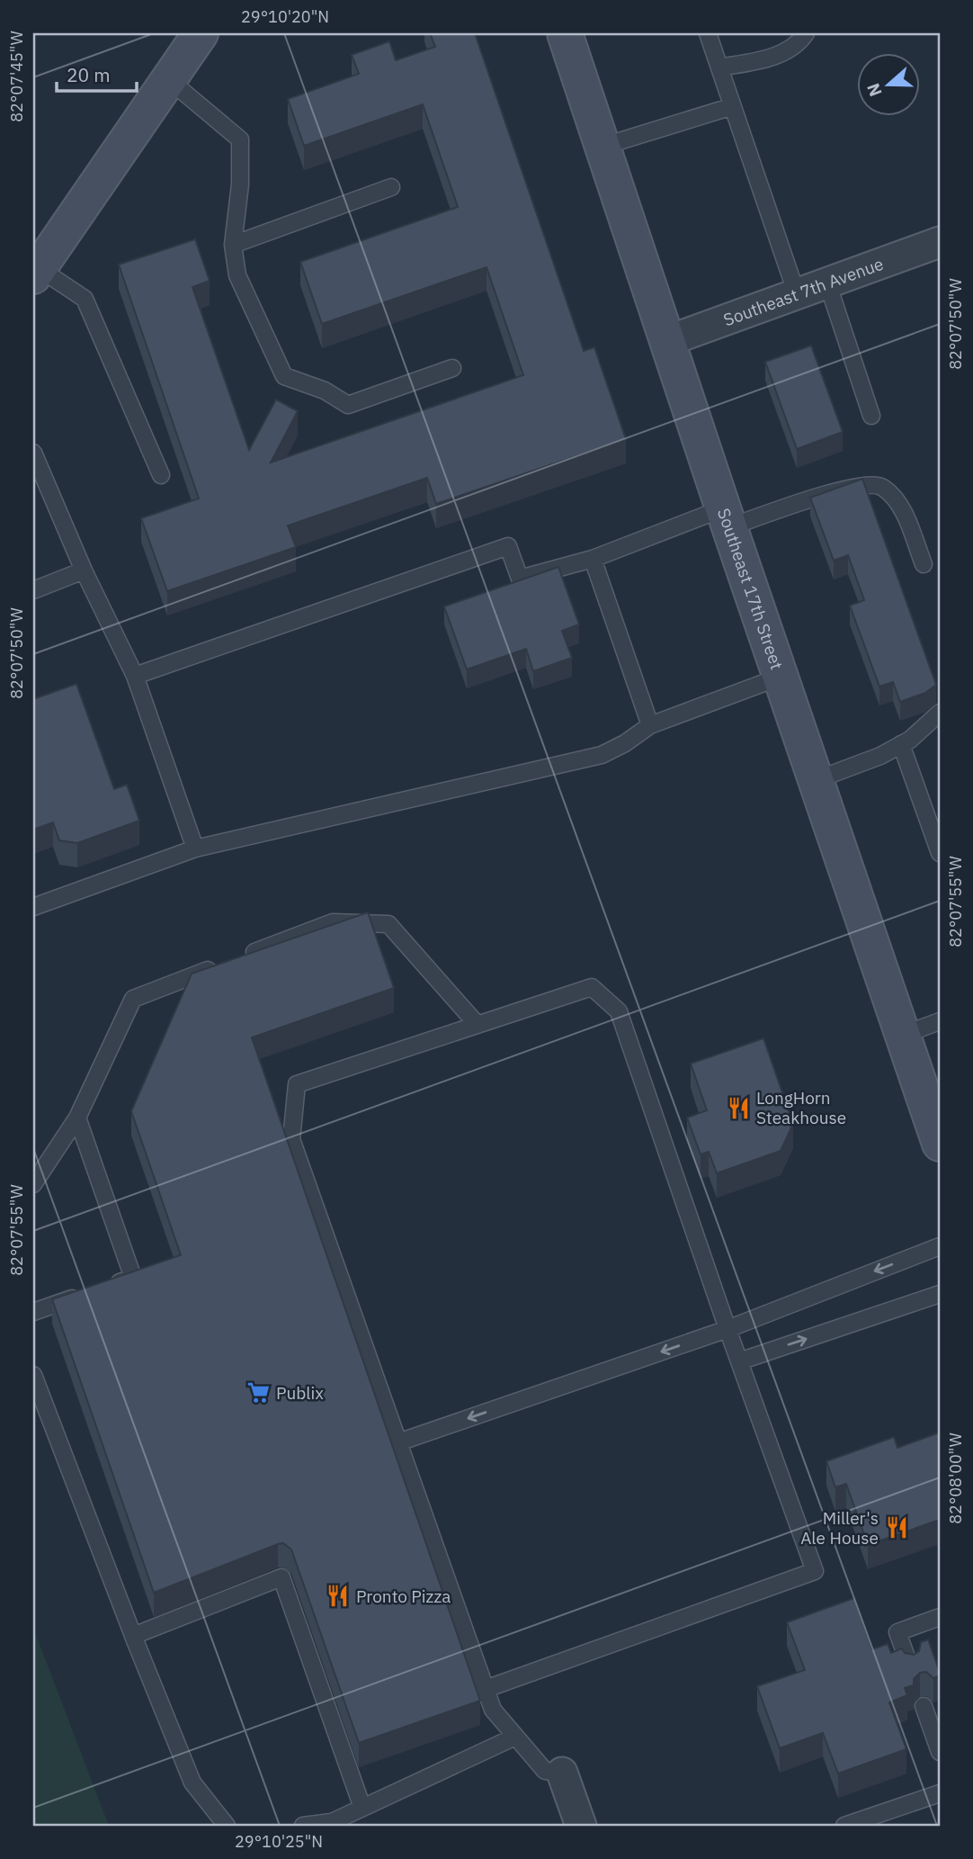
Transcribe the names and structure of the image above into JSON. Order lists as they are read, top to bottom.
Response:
{
  "streets": {
    "main road": ["Southeast 17th Street"],
    "street": ["Southeast 7th Avenue"]
  },
  "crossings": [
    ["Southeast 7th Avenue", "Southeast 17th Street"]
  ],
  "places": {
    "restaurant": ["LongHorn Steakhouse", "Miller's Ale House", "Pronto Pizza"],
    "supermarket": ["Publix"]
  },
  "scale_bar": "20 m",
  "north": "left",
  "coordinates": [
    "29°10'20\"N",
    "82°07'45\"W",
    "82°07'50\"W",
    "82°07'55\"W",
    "82°08'00\"W",
    "29°10'25\"N"
  ]
}
